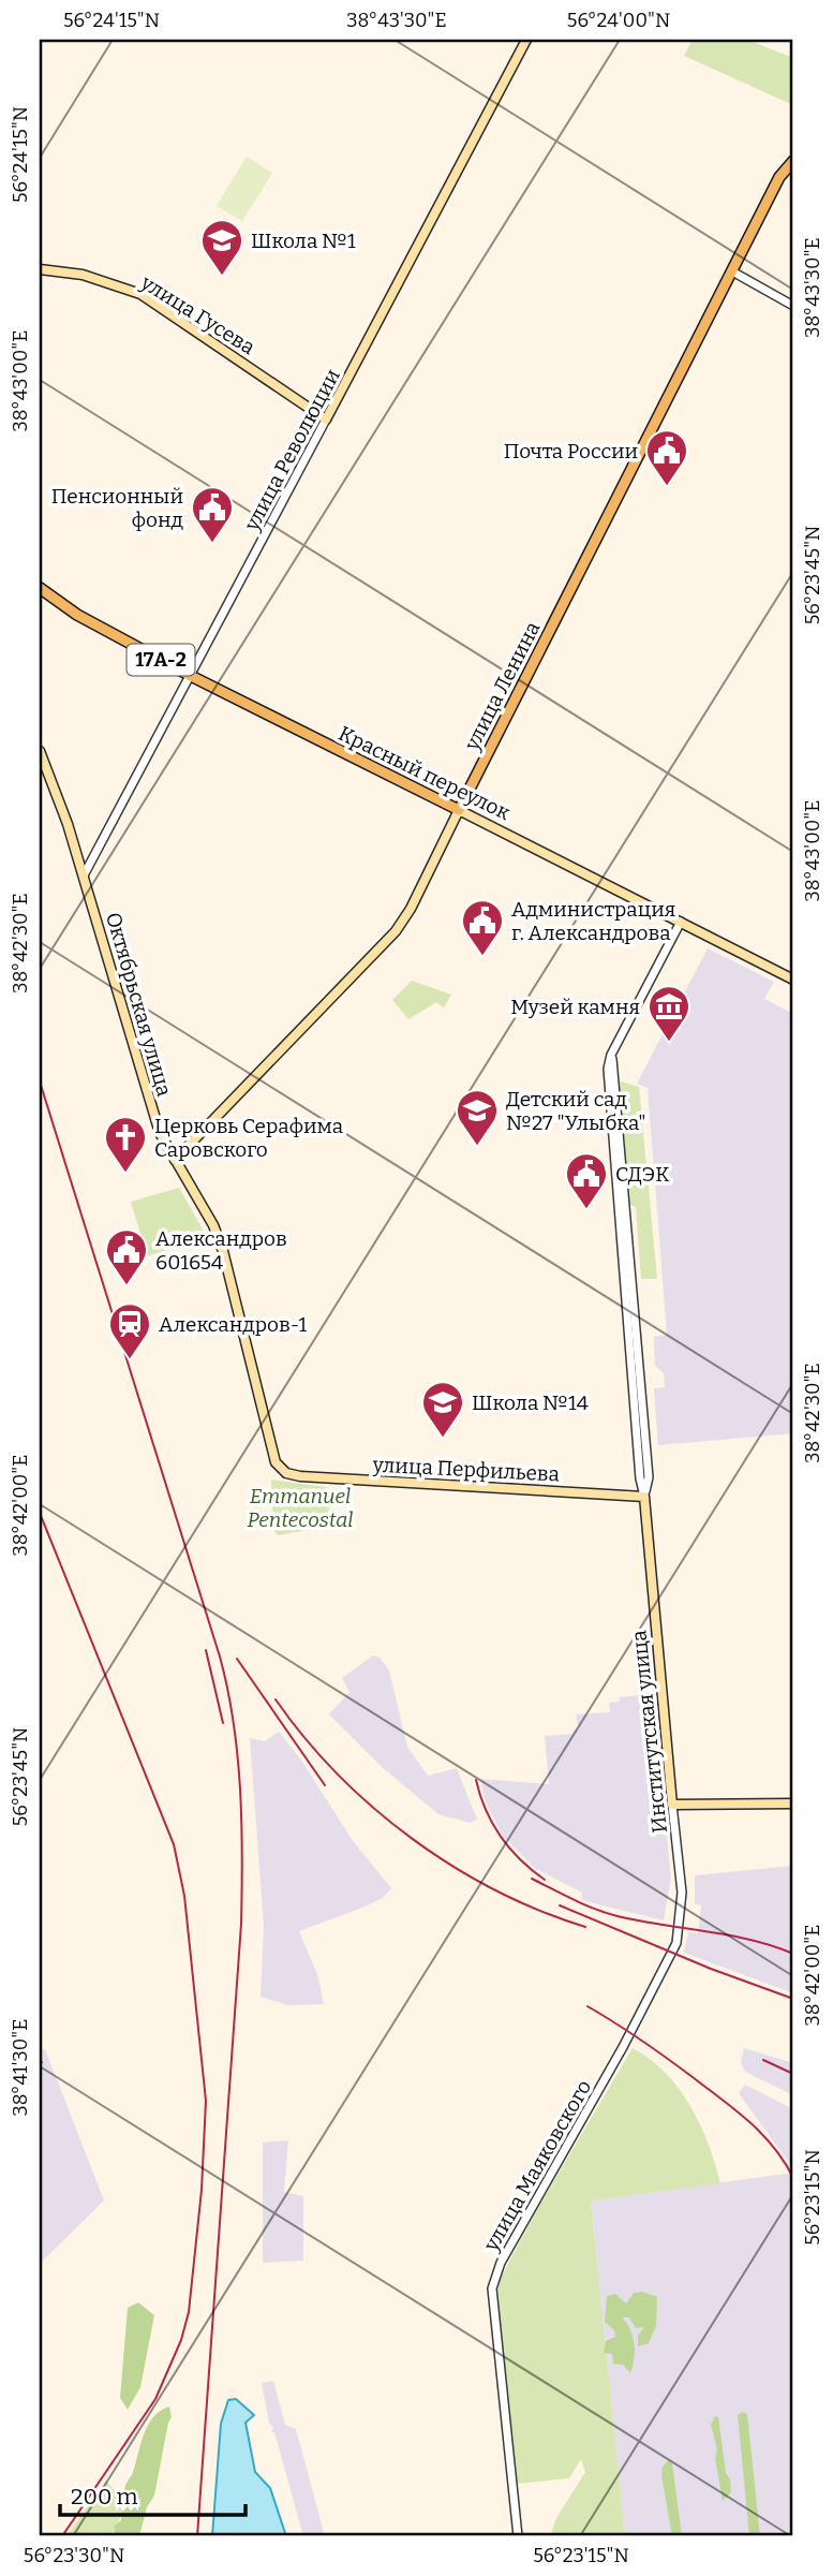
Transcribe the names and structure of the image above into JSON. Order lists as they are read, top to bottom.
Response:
{
  "streets": {
    "main road": [
      "улица Гусева",
      "улица Революции",
      "17А-2",
      "улица Ленина",
      "Красный переулок",
      "Октябрьская улица",
      "улица Перфильева",
      "Институтская улица"
    ],
    "street": ["улица Маяковского"]
  },
  "crossings": [
    ["улица Гусева", "улица Революции"],
    ["улица Революции", "Красный переулок"],
    ["улица Революции", "Октябрьская улица"],
    ["улица Ленина", "Красный переулок"],
    ["улица Ленина", "Октябрьская улица"],
    ["Красный переулок", "Институтская улица"],
    ["Октябрьская улица", "улица Перфильева"],
    ["улица Перфильева", "Институтская улица"],
    ["Институтская улица", "улица Маяковского"]
  ],
  "parks": ["Emmanuel Pentecostal"],
  "places": {
    "school or university": ["Школа №1", "Детский сад №27 \"Улыбка\"", "Школа №14"],
    "public building": [
      "Почта России",
      "Пенсионный фонд",
      "Администрация г. Александрова",
      "СДЭК",
      "Александров 601654"
    ],
    "museum": ["Музей камня"],
    "church": ["Церковь Серафима Саровского"],
    "station": ["Александров-1"]
  },
  "scale_bar": "200 m",
  "coordinates": [
    "56°24'15\"N",
    "38°43'30\"E",
    "56°24'00\"N",
    "38°43'00\"E",
    "56°23'45\"N",
    "38°42'30\"E",
    "38°42'00\"E",
    "38°41'30\"E",
    "56°23'15\"N",
    "56°23'30\"N"
  ]
}
